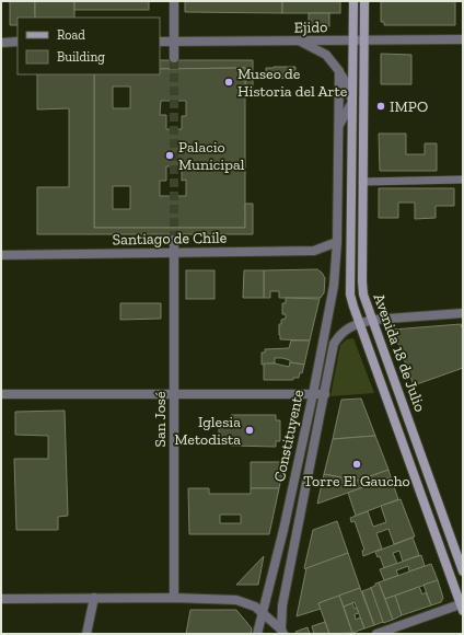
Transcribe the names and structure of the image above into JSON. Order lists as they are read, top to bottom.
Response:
{
  "streets": {
    "main road": ["Avenida 18 de Julio"],
    "street": [
      "Ejido",
      "Santiago de Chile",
      "San José",
      "Constituyente"
    ]
  },
  "crossings": [
    ["Ejido", "Avenida 18 de Julio"],
    ["Santiago de Chile", "San José"],
    ["Santiago de Chile", "Constituyente"],
    ["Avenida 18 de Julio", "Constituyente"]
  ],
  "places": [
    "Museo de Historia del Arte",
    "IMPO",
    "Palacio Municipal",
    "Iglesia Metodista",
    "Torre El Gaucho"
  ],
  "legend": ["Road", "Building"]
}
